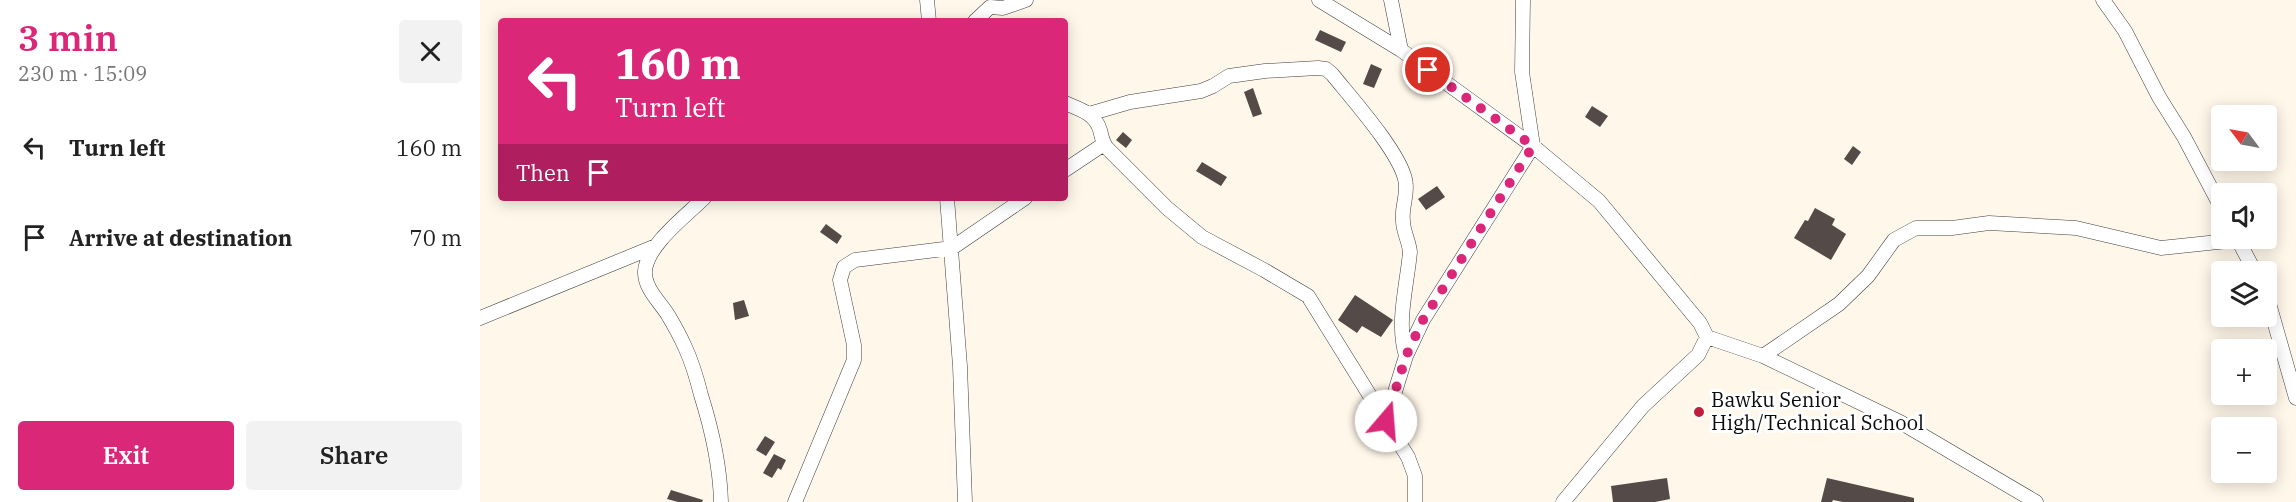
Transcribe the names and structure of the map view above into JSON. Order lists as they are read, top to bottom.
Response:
{
  "places": ["Bawku Senior High/Technical School"],
  "north": "top left",
  "page": {
    "heading": ["3 min", "230 m · 15:09"],
    "turn": ["160 m", "Turn left"],
    "list": [
      {
        "name": "Turn left",
        "value": "160 m"
      },
      {
        "name": "Arrive at destination",
        "value": "70 m"
      }
    ],
    "map_buttons": ["+", "−"],
    "then": "Then",
    "buttons": ["Exit", "Share"]
  }
}
